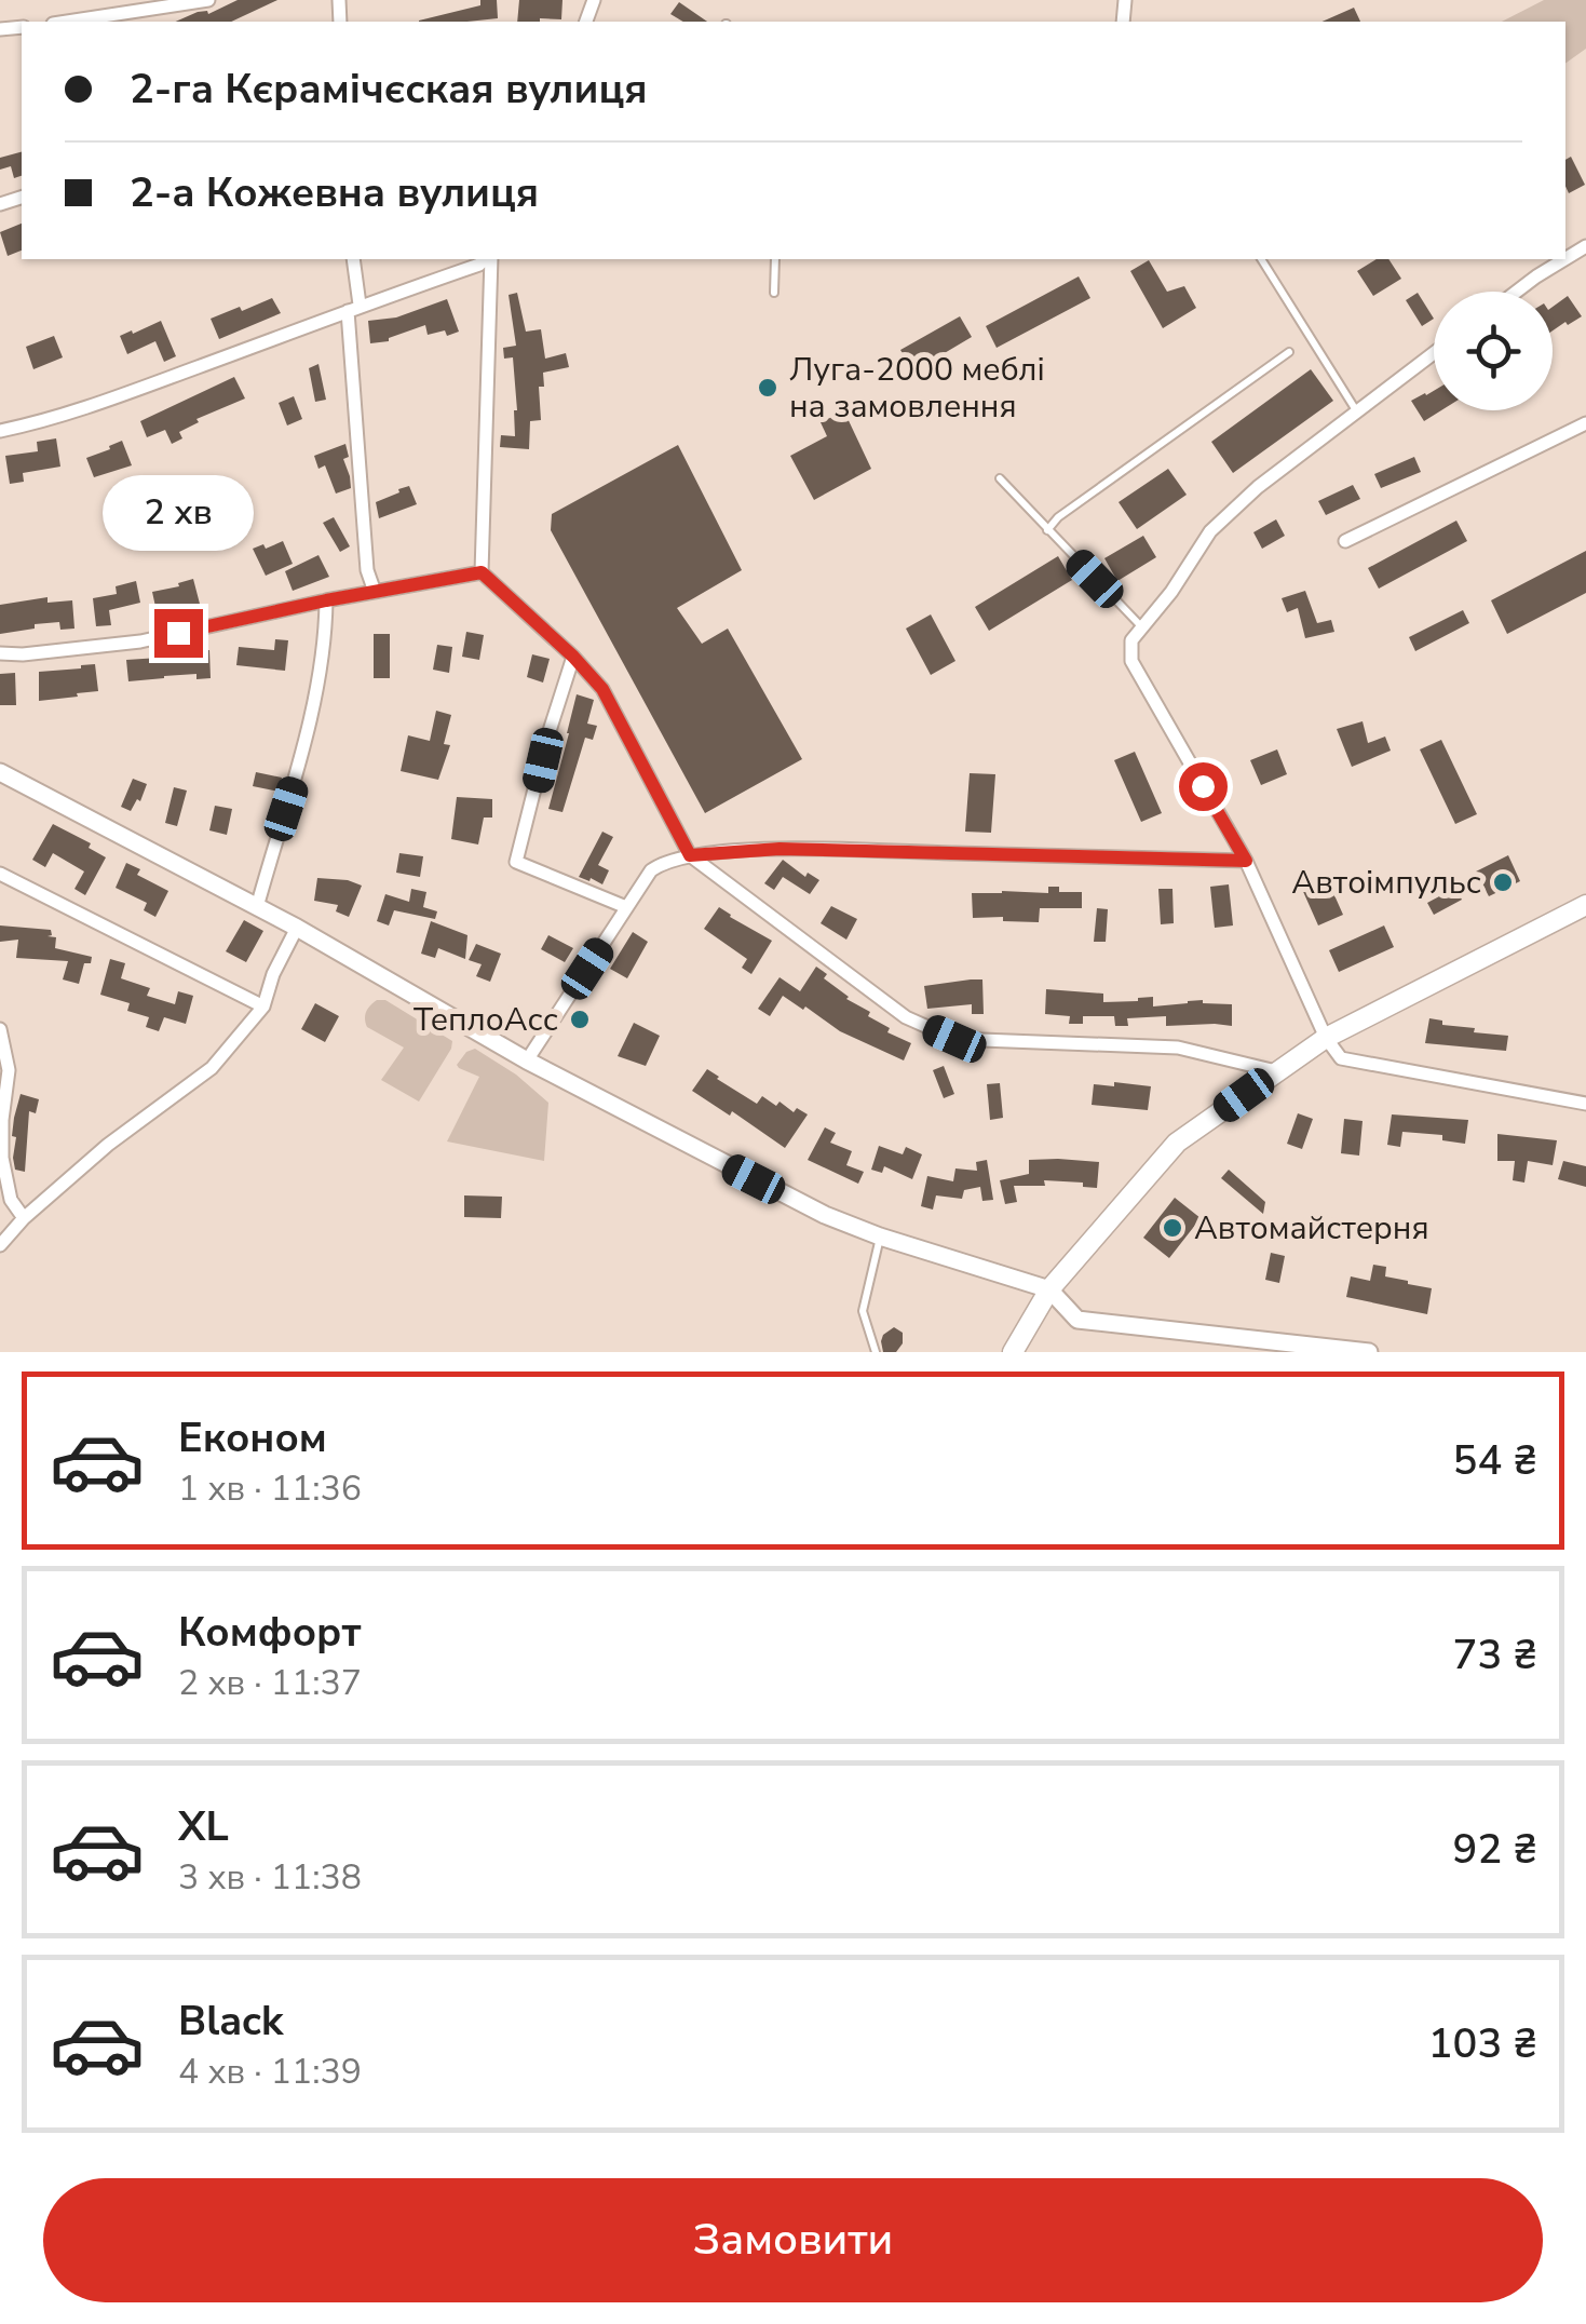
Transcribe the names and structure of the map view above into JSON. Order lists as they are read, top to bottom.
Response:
{
  "places": [
    "Луга-2000 меблі на замовлення",
    "Автоімпульс",
    "ТеплоАсс",
    "Автомайстерня"
  ],
  "page": {
    "banner": ["2-га Кєрамічєская вулиця", "2-а Кожевна вулиця"],
    "bubble": "2 хв",
    "list": [
      {
        "name": "Економ",
        "note": "1 хв · 11:36",
        "value": "54 ₴"
      },
      {
        "name": "Комфорт",
        "note": "2 хв · 11:37",
        "value": "73 ₴"
      },
      {
        "name": "XL",
        "note": "3 хв · 11:38",
        "value": "92 ₴"
      },
      {
        "name": "Black",
        "note": "4 хв · 11:39",
        "value": "103 ₴"
      }
    ],
    "buttons": "Замовити"
  }
}
